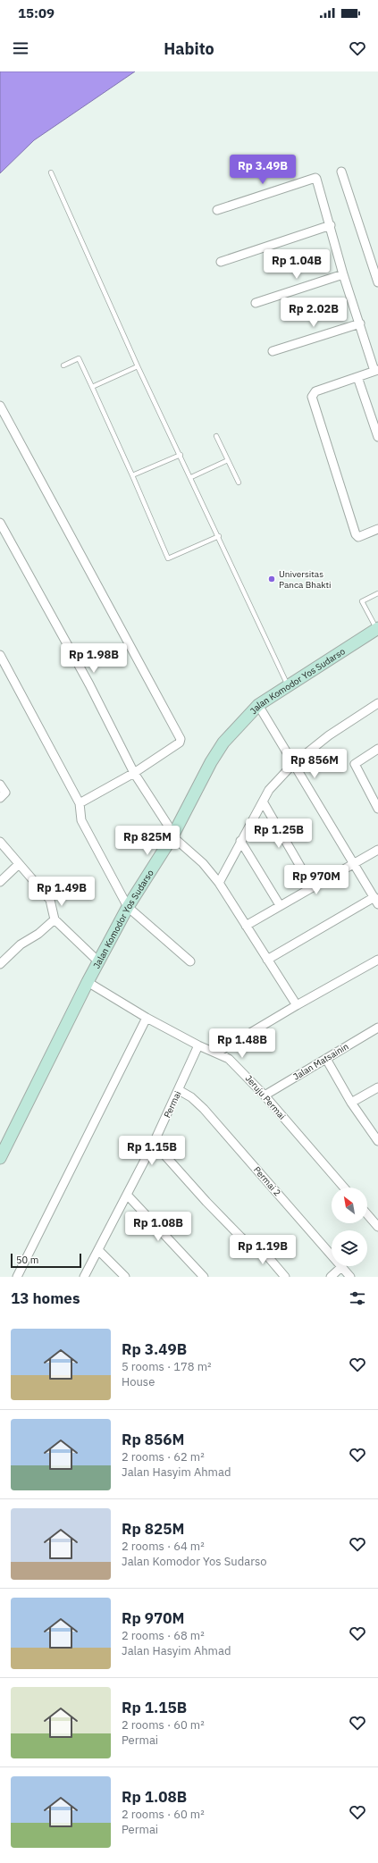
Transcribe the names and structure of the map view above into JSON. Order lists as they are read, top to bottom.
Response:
{
  "streets": {
    "street": [
      "Jalan Komodor Yos Sudarso",
      "Jalan Matsainin",
      "Jeruju Permai",
      "Permai",
      "Permai 2"
    ]
  },
  "crossings": [
    ["Jalan Komodor Yos Sudarso", "Jeruju Permai"],
    ["Jalan Matsainin", "Jeruju Permai"],
    ["Jeruju Permai", "Permai"],
    ["Permai", "Permai 2"]
  ],
  "places": ["Universitas Panca Bhakti"],
  "scale_bar": "50 m",
  "north": "top left",
  "page": {
    "status": "15:09",
    "header": "Habito",
    "price": [
      "Rp 3.49B",
      "Rp 1.04B",
      "Rp 2.02B",
      "Rp 1.98B",
      "Rp 856M",
      "Rp 1.25B",
      "Rp 825M",
      "Rp 970M",
      "Rp 1.49B",
      "Rp 1.48B",
      "Rp 1.15B",
      "Rp 1.08B",
      "Rp 1.19B"
    ],
    "scale": "50 m",
    "heading": "13 homes",
    "list": [
      {
        "name": "Rp 3.49B",
        "note": "5 rooms · 178 m² · House"
      },
      {
        "name": "Rp 856M",
        "note": "2 rooms · 62 m² · Jalan Hasyim Ahmad"
      },
      {
        "name": "Rp 825M",
        "note": "2 rooms · 64 m² · Jalan Komodor Yos Sudarso"
      },
      {
        "name": "Rp 970M",
        "note": "2 rooms · 68 m² · Jalan Hasyim Ahmad"
      },
      {
        "name": "Rp 1.15B",
        "note": "2 rooms · 60 m² · Permai"
      },
      {
        "name": "Rp 1.08B",
        "note": "2 rooms · 60 m² · Permai"
      }
    ]
  }
}
